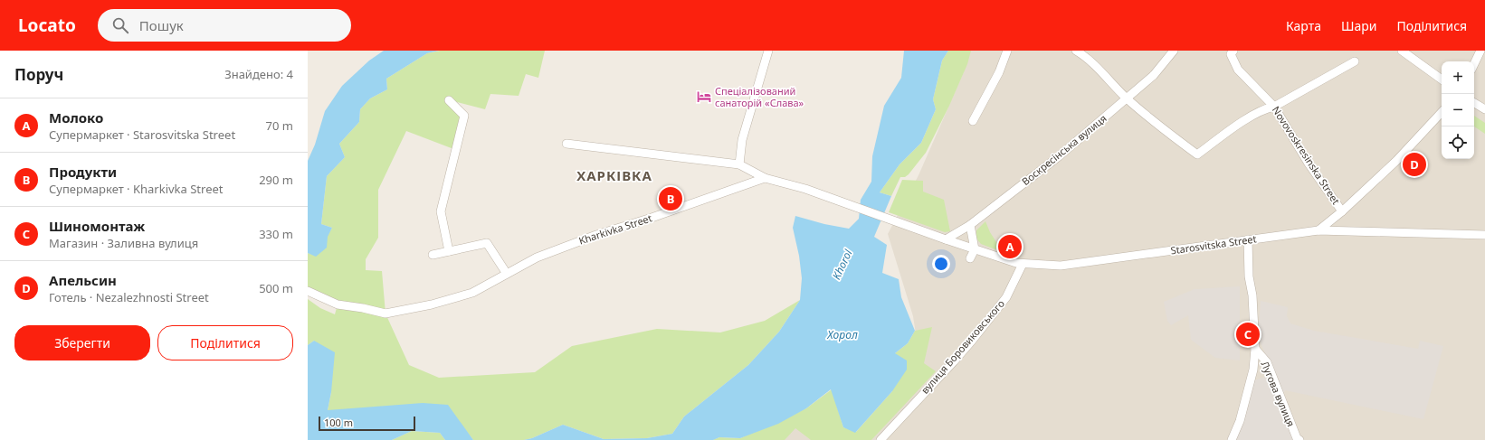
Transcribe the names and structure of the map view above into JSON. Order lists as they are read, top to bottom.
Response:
{
  "streets": {
    "street": [
      "Воскресінська вулиця",
      "Novovoskresinska Street",
      "Kharkivka Street",
      "Starosvitska Street",
      "вулиця Боровиковського",
      "Лугова вулиця"
    ]
  },
  "crossings": [
    ["Воскресінська вулиця", "Starosvitska Street"],
    ["Starosvitska Street", "вулиця Боровиковського"]
  ],
  "districts": ["ХАРКІВКА"],
  "water": ["Khorol", "Хорол"],
  "places": {
    "hotel": ["Спеціалізований санаторій «Слава»"]
  },
  "scale_bar": "100 m",
  "page": {
    "header": "Locato",
    "search": "Пошук",
    "nav": ["Карта", "Шари", "Поділитися"],
    "heading": ["Поруч", "Знайдено: 4"],
    "map_buttons": ["+", "−"],
    "list": [
      {
        "mark": "A",
        "name": "Молоко",
        "note": "Супермаркет · Starosvitska Street",
        "value": "70 m"
      },
      {
        "mark": "B",
        "name": "Продукти",
        "note": "Супермаркет · Kharkivka Street",
        "value": "290 m"
      },
      {
        "mark": "C",
        "name": "Шиномонтаж",
        "note": "Магазин · Заливна вулиця",
        "value": "330 m"
      },
      {
        "mark": "D",
        "name": "Апельсин",
        "note": "Готель · Nezalezhnosti Street",
        "value": "500 m"
      }
    ],
    "pins": [
      "D",
      "B",
      "A",
      "C"
    ],
    "buttons": ["Зберегти", "Поділитися"],
    "scale": "100 m"
  }
}
